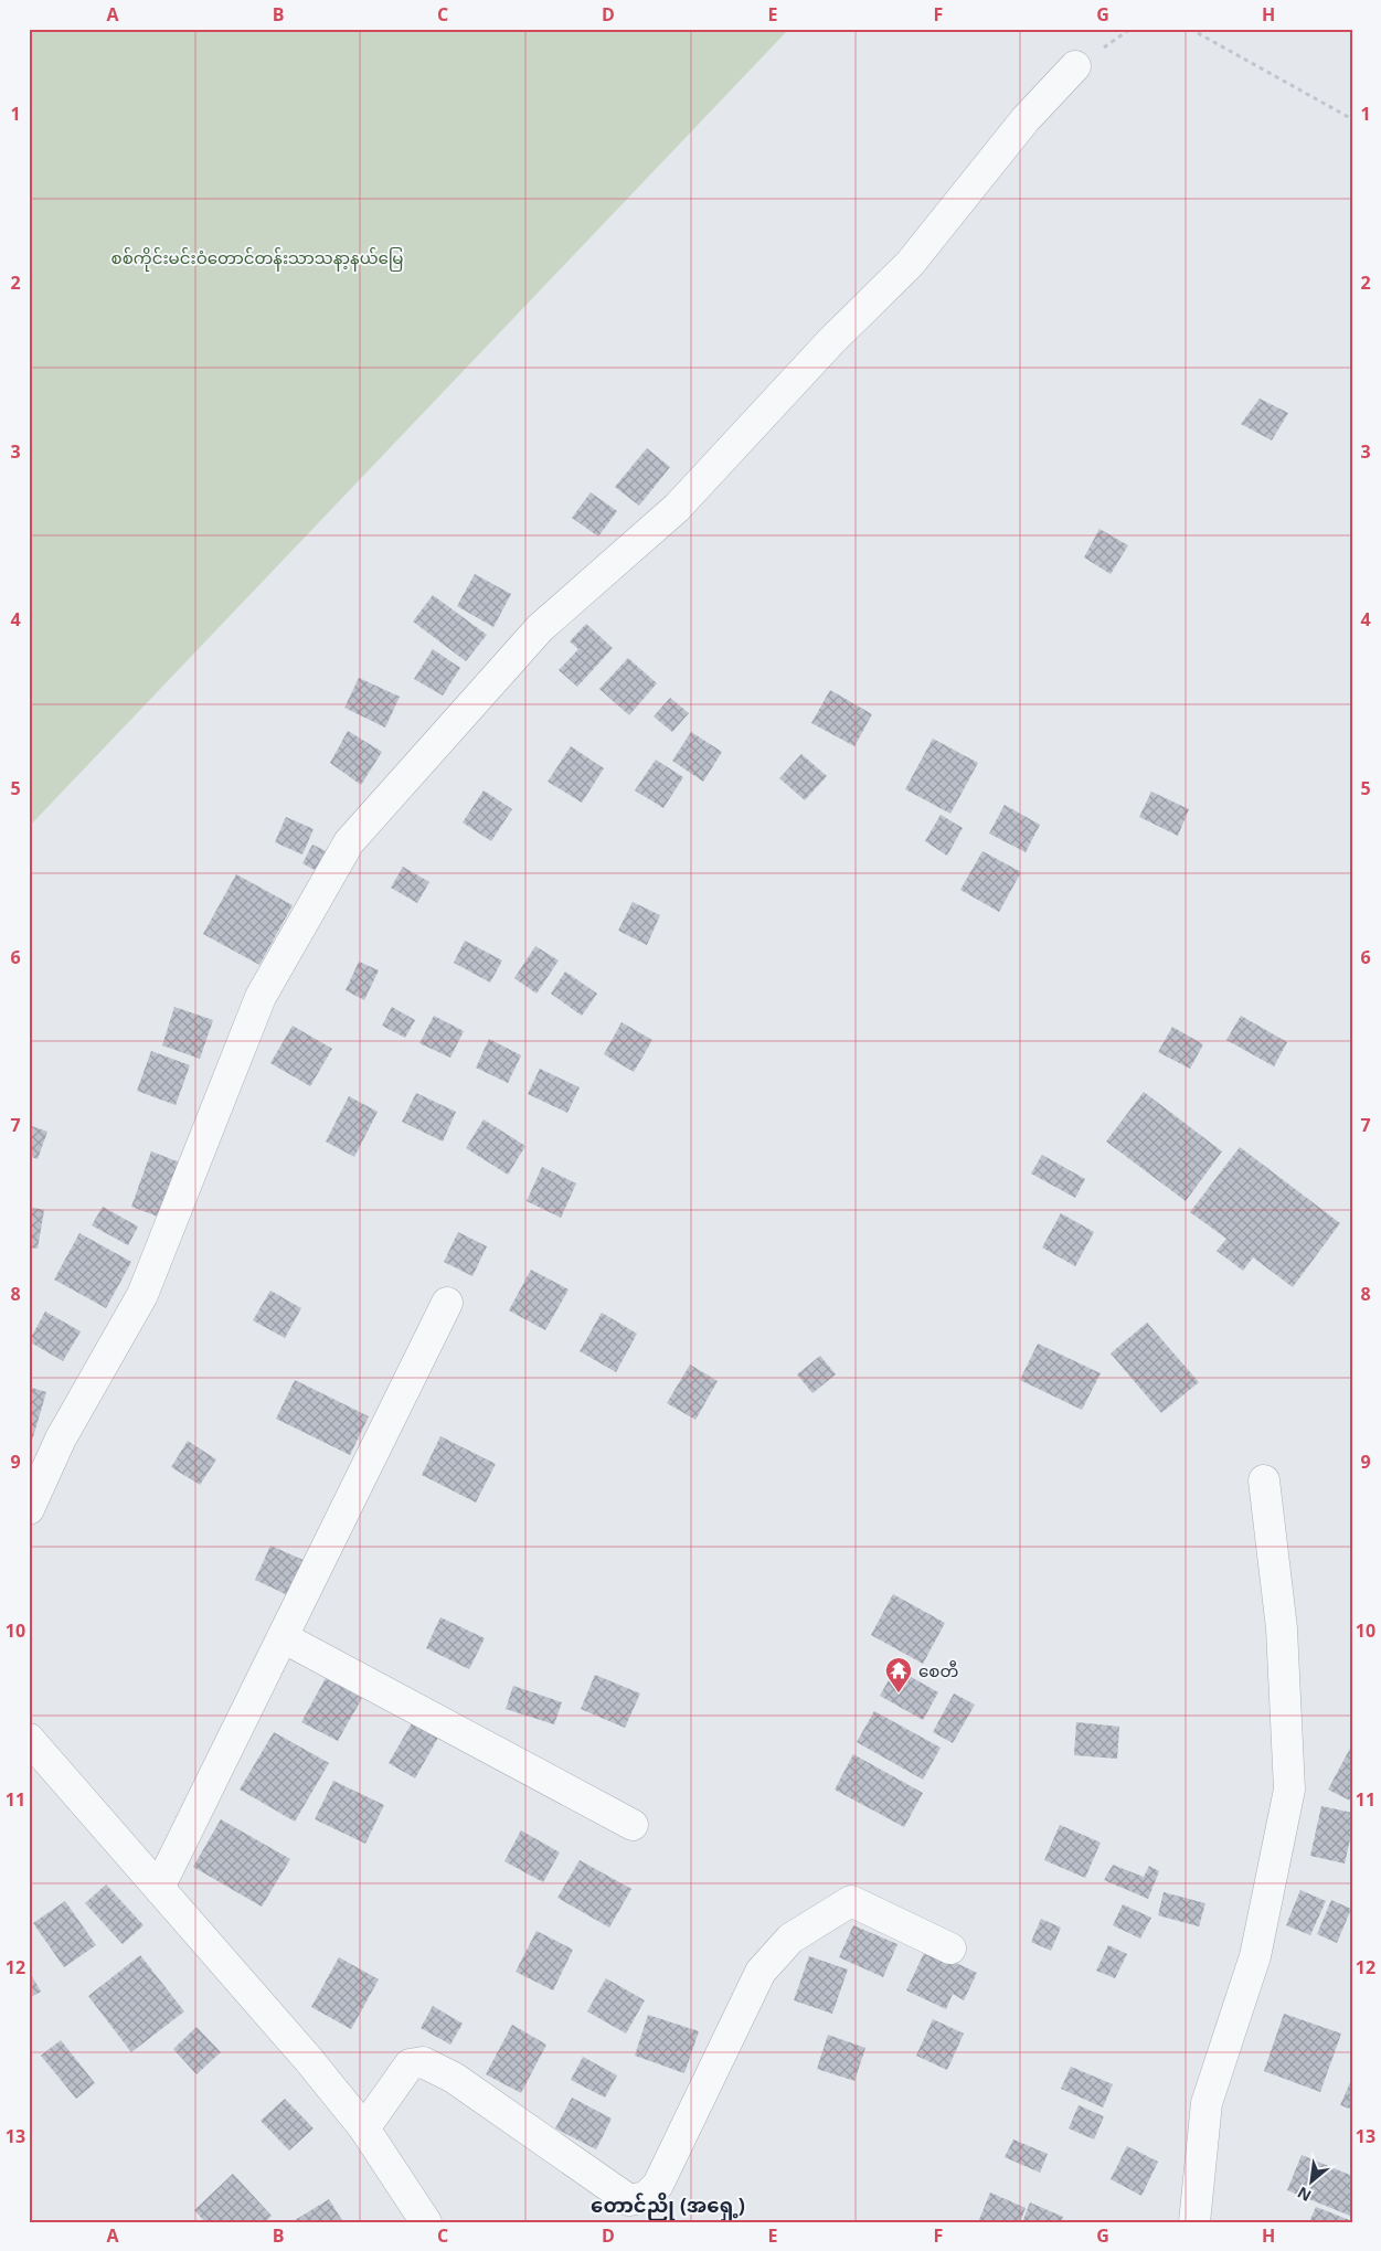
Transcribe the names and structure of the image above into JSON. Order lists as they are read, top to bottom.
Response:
{
  "districts": ["တောင်ညို (အရှေ့)"],
  "parks": ["စစ်ကိုင်းမင်းဝံတောင်တန်းသာသနာ့နယ်မြေ"],
  "places": {
    "temple": ["စေတီ"]
  },
  "north": "bottom left",
  "grid": {
    "columns": [
      "A",
      "B",
      "C",
      "D",
      "E",
      "F",
      "G",
      "H"
    ],
    "rows": [
      "1",
      "2",
      "3",
      "4",
      "5",
      "6",
      "7",
      "8",
      "9",
      "10",
      "11",
      "12",
      "13"
    ]
  }
}
